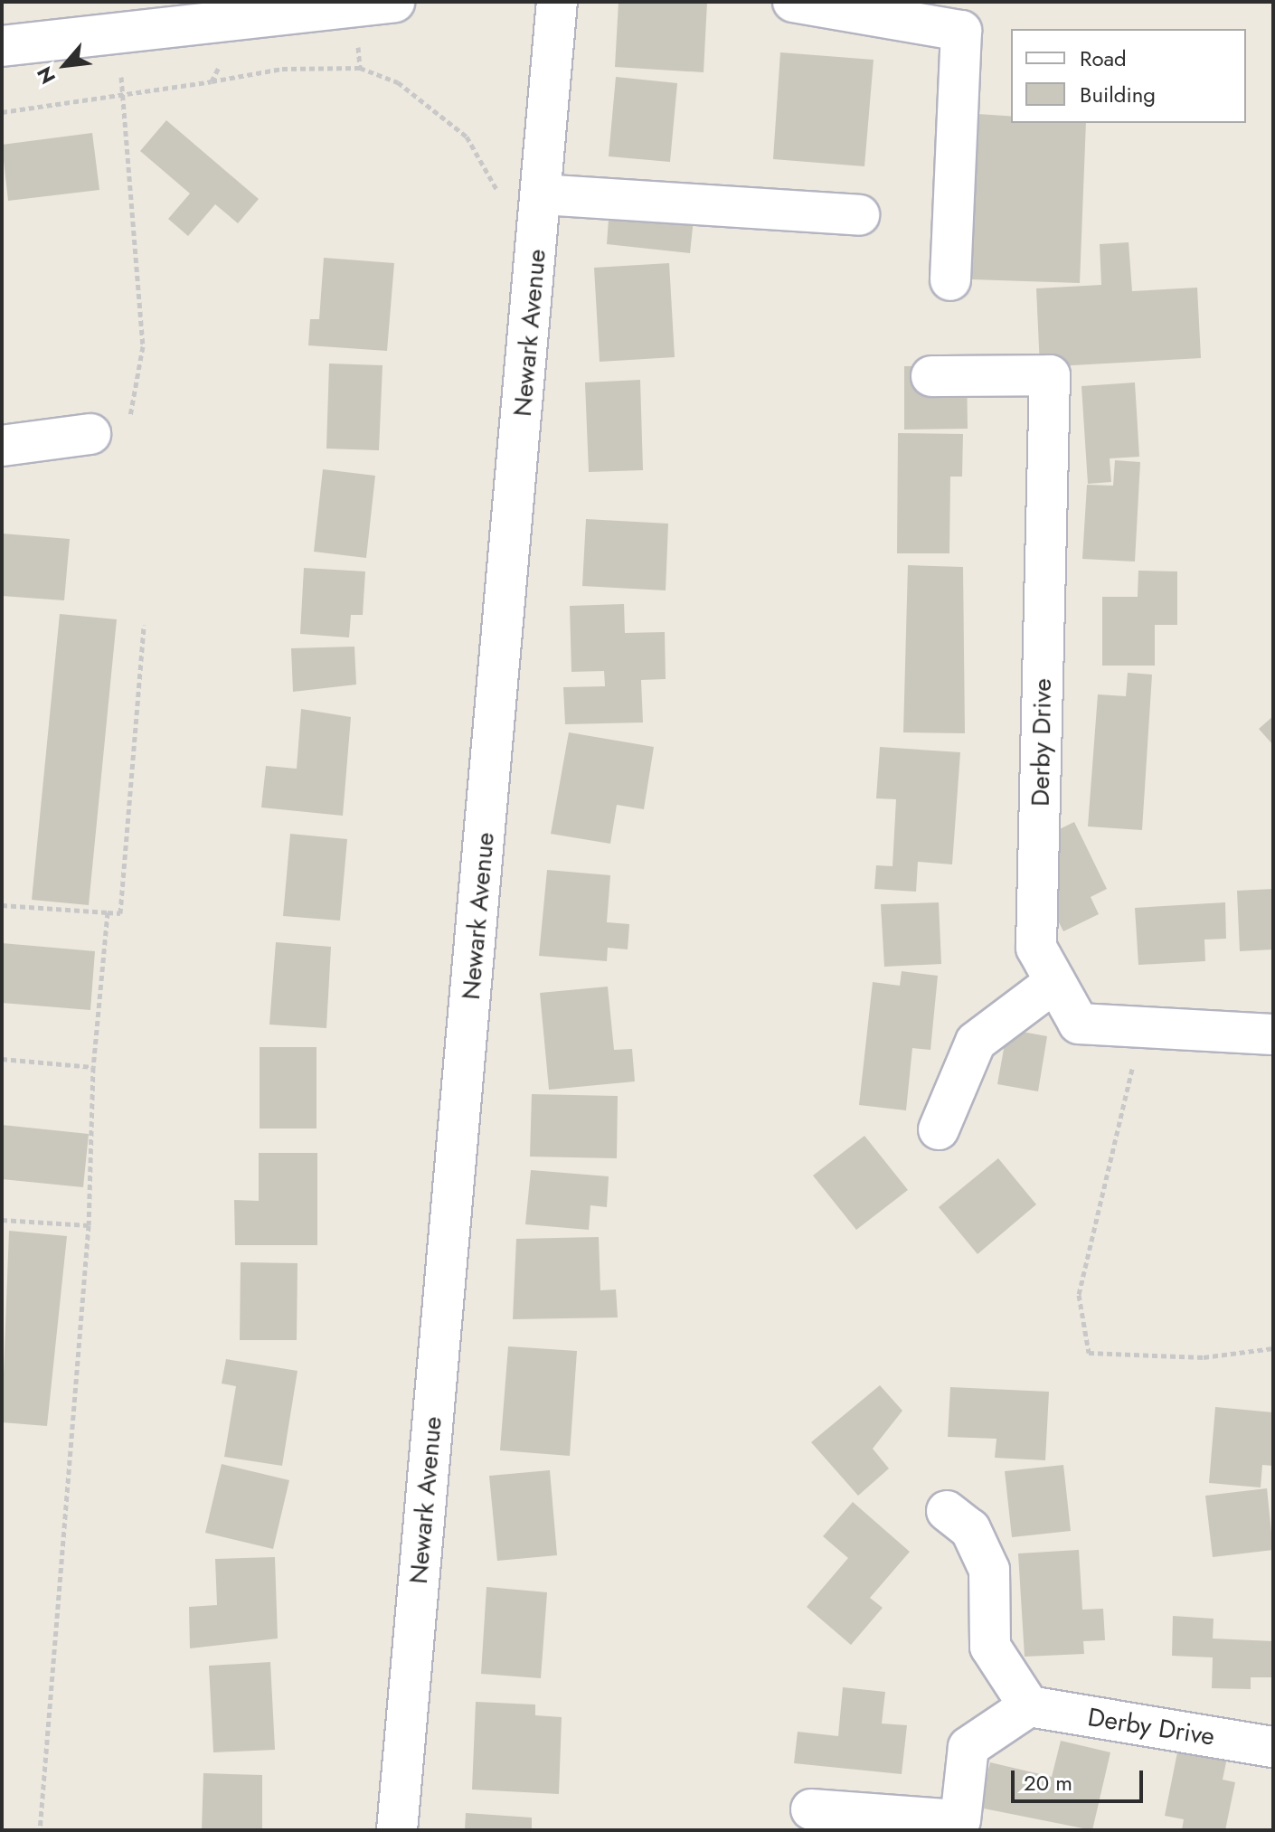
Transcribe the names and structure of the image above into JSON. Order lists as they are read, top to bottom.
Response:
{
  "streets": {
    "street": ["Newark Avenue", "Derby Drive"]
  },
  "legend": ["Road", "Building"],
  "scale_bar": "20 m",
  "north": "bottom left"
}
